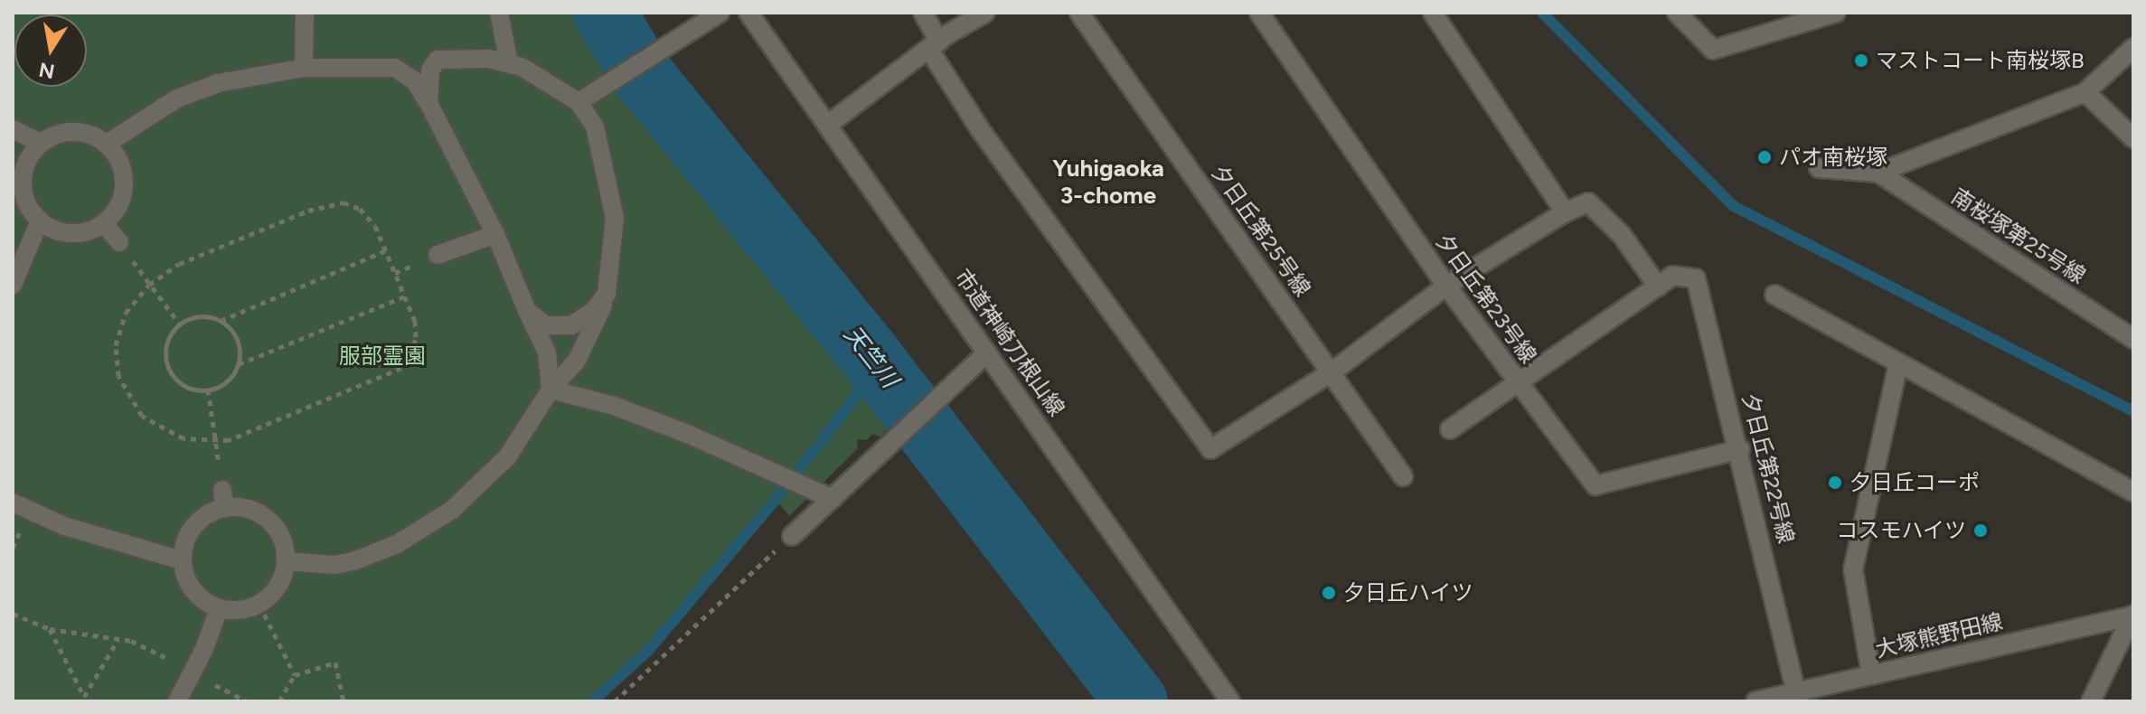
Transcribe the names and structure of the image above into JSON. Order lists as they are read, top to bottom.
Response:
{
  "streets": {
    "street": [
      "夕日丘第25号線",
      "南桜塚第25号線",
      "夕日丘第23号線",
      "市道神崎刀根山線",
      "夕日丘第22号線",
      "大塚熊野田線"
    ]
  },
  "crossings": [
    ["夕日丘第23号線", "夕日丘第22号線"],
    ["夕日丘第22号線", "大塚熊野田線"]
  ],
  "districts": ["Yuhigaoka 3-chome"],
  "water": ["天竺川"],
  "parks": ["服部霊園"],
  "places": [
    "マストコート南桜塚B",
    "パオ南桜塚",
    "夕日丘コーポ",
    "コスモハイツ",
    "夕日丘ハイツ"
  ],
  "north": "bottom"
}
